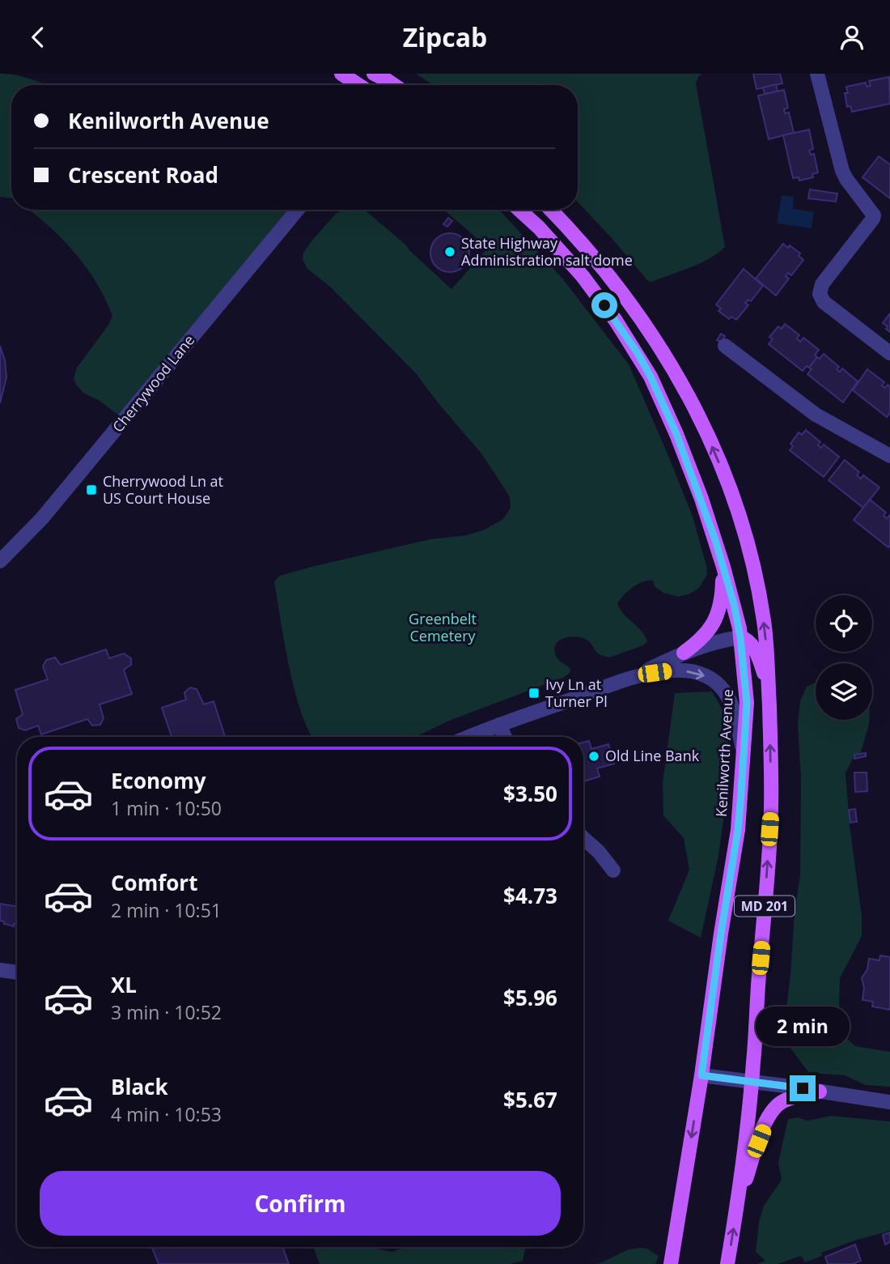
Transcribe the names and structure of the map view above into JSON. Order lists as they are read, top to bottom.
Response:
{
  "streets": {
    "main road": ["Kenilworth Avenue", "MD 201"],
    "street": ["Cherrywood Lane"]
  },
  "parks": ["Greenbelt Cemetery"],
  "places": {
    "other": ["State Highway Administration salt dome", "Old Line Bank"],
    "transit": ["Cherrywood Ln at US Court House", "Ivy Ln at Turner Pl"]
  },
  "page": {
    "header": "Zipcab",
    "banner": ["Kenilworth Avenue", "Crescent Road"],
    "list": [
      {
        "name": "Economy",
        "note": "1 min · 10:50",
        "value": "$3.50"
      },
      {
        "name": "Comfort",
        "note": "2 min · 10:51",
        "value": "$4.73"
      },
      {
        "name": "XL",
        "note": "3 min · 10:52",
        "value": "$5.96"
      },
      {
        "name": "Black",
        "note": "4 min · 10:53",
        "value": "$5.67"
      }
    ],
    "bubble": "2 min",
    "buttons": "Confirm"
  }
}
